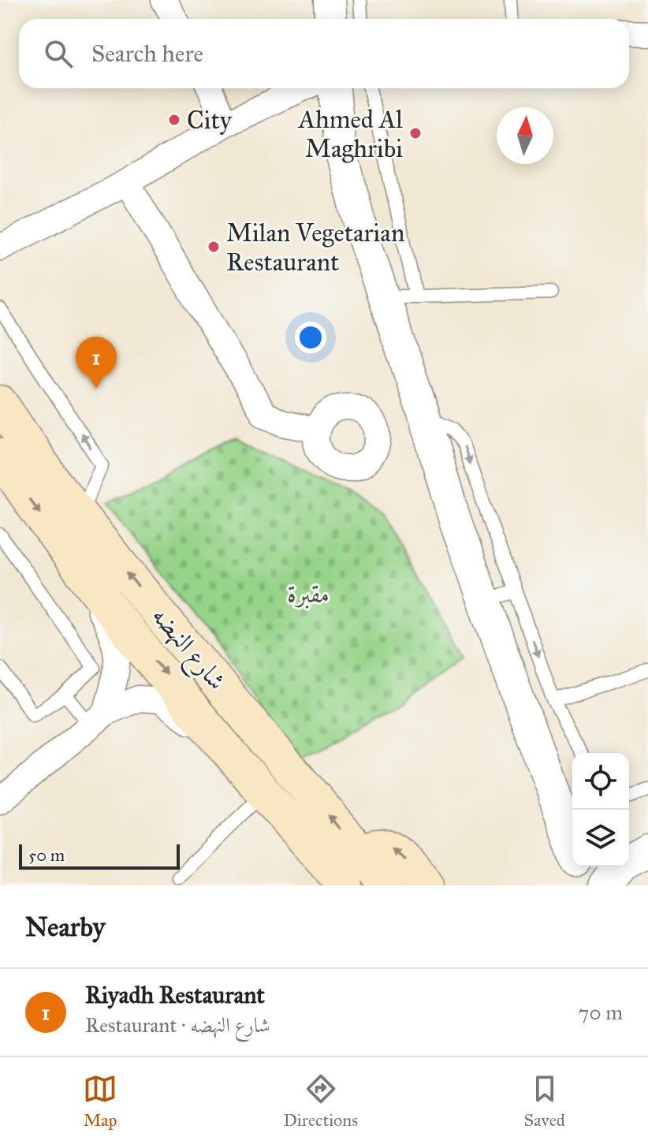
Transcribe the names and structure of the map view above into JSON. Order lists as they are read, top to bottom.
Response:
{
  "streets": {
    "main road": ["شارع النهضه"]
  },
  "parks": ["مقبرة"],
  "places": ["City", "Ahmed Al Maghribi", "Milan Vegetarian Restaurant"],
  "scale_bar": "50 m",
  "north": "top",
  "page": {
    "search": "Search here",
    "pins": "1",
    "scale": "50 m",
    "heading": "Nearby",
    "list": [
      {
        "mark": "1",
        "name": "Riyadh Restaurant",
        "note": "Restaurant · شارع النهضه",
        "value": "70 m"
      }
    ],
    "nav": ["Map", "Directions", "Saved"]
  }
}
